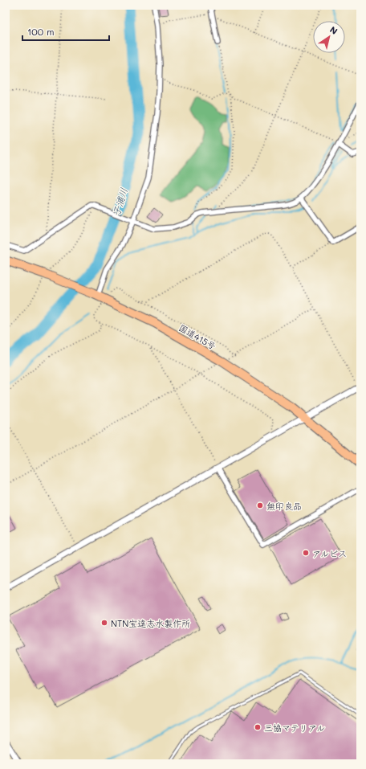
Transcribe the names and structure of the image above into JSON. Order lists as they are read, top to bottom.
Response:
{
  "streets": {
    "highway": ["国道415号"]
  },
  "water": ["子浦川"],
  "places": [
    "無印良品",
    "アルビス",
    "NTN宝達志水製作所",
    "三協マテリアル"
  ],
  "scale_bar": "100 m",
  "north": "top right"
}
